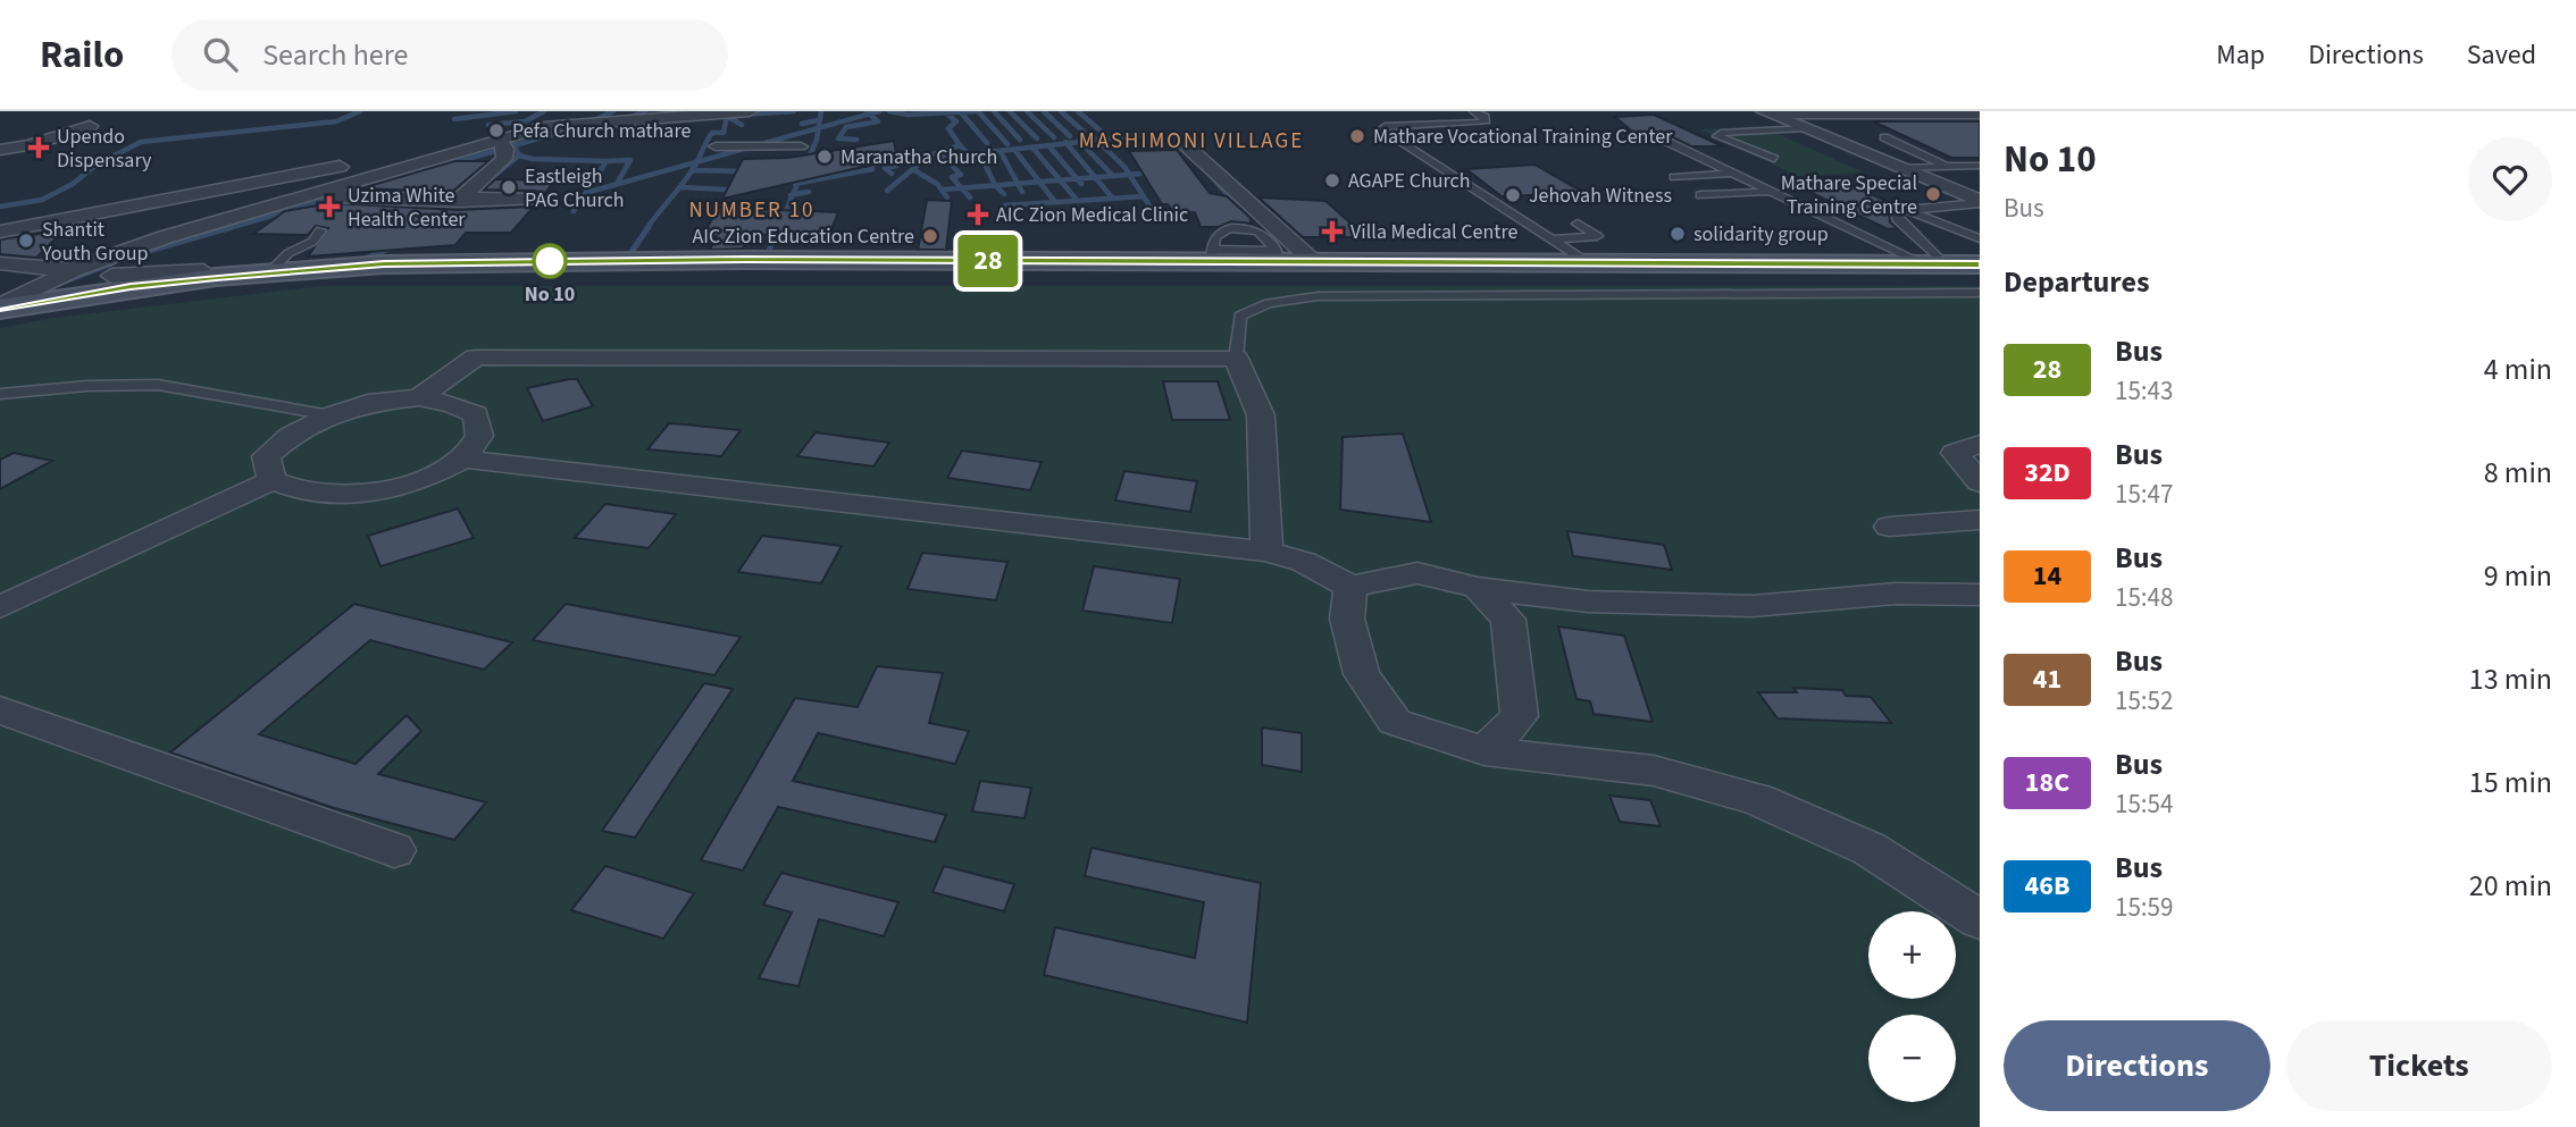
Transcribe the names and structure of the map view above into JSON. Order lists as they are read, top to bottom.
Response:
{
  "districts": ["MASHIMONI VILLAGE", "NUMBER 10"],
  "places": {
    "other": [
      "Pefa Church mathare",
      "Mathare Vocational Training Center",
      "Maranatha Church",
      "AGAPE Church",
      "Eastleigh PAG Church",
      "Mathare Special Training Centre",
      "Jehovah Witness",
      "solidarity group",
      "AIC Zion Education Centre",
      "Shantit Youth Group",
      "No 10"
    ],
    "health": [
      "Upendo Dispensary",
      "Uzima White Health Center",
      "AIC Zion Medical Clinic",
      "Villa Medical Centre"
    ]
  },
  "lines": ["bus line 28"],
  "page": {
    "header": "Railo",
    "search": "Search here",
    "nav": ["Map", "Directions", "Saved"],
    "on_map": "28",
    "heading": [
      ["No 10", "Bus"],
      "Departures"
    ],
    "list": [
      {
        "mark": "28",
        "name": "Bus",
        "note": "15:43",
        "value": "4 min"
      },
      {
        "mark": "32D",
        "name": "Bus",
        "note": "15:47",
        "value": "8 min"
      },
      {
        "mark": "14",
        "name": "Bus",
        "note": "15:48",
        "value": "9 min"
      },
      {
        "mark": "41",
        "name": "Bus",
        "note": "15:52",
        "value": "13 min"
      },
      {
        "mark": "18C",
        "name": "Bus",
        "note": "15:54",
        "value": "15 min"
      },
      {
        "mark": "46B",
        "name": "Bus",
        "note": "15:59",
        "value": "20 min"
      }
    ],
    "map_buttons": ["+", "−"],
    "buttons": ["Directions", "Tickets"]
  }
}
